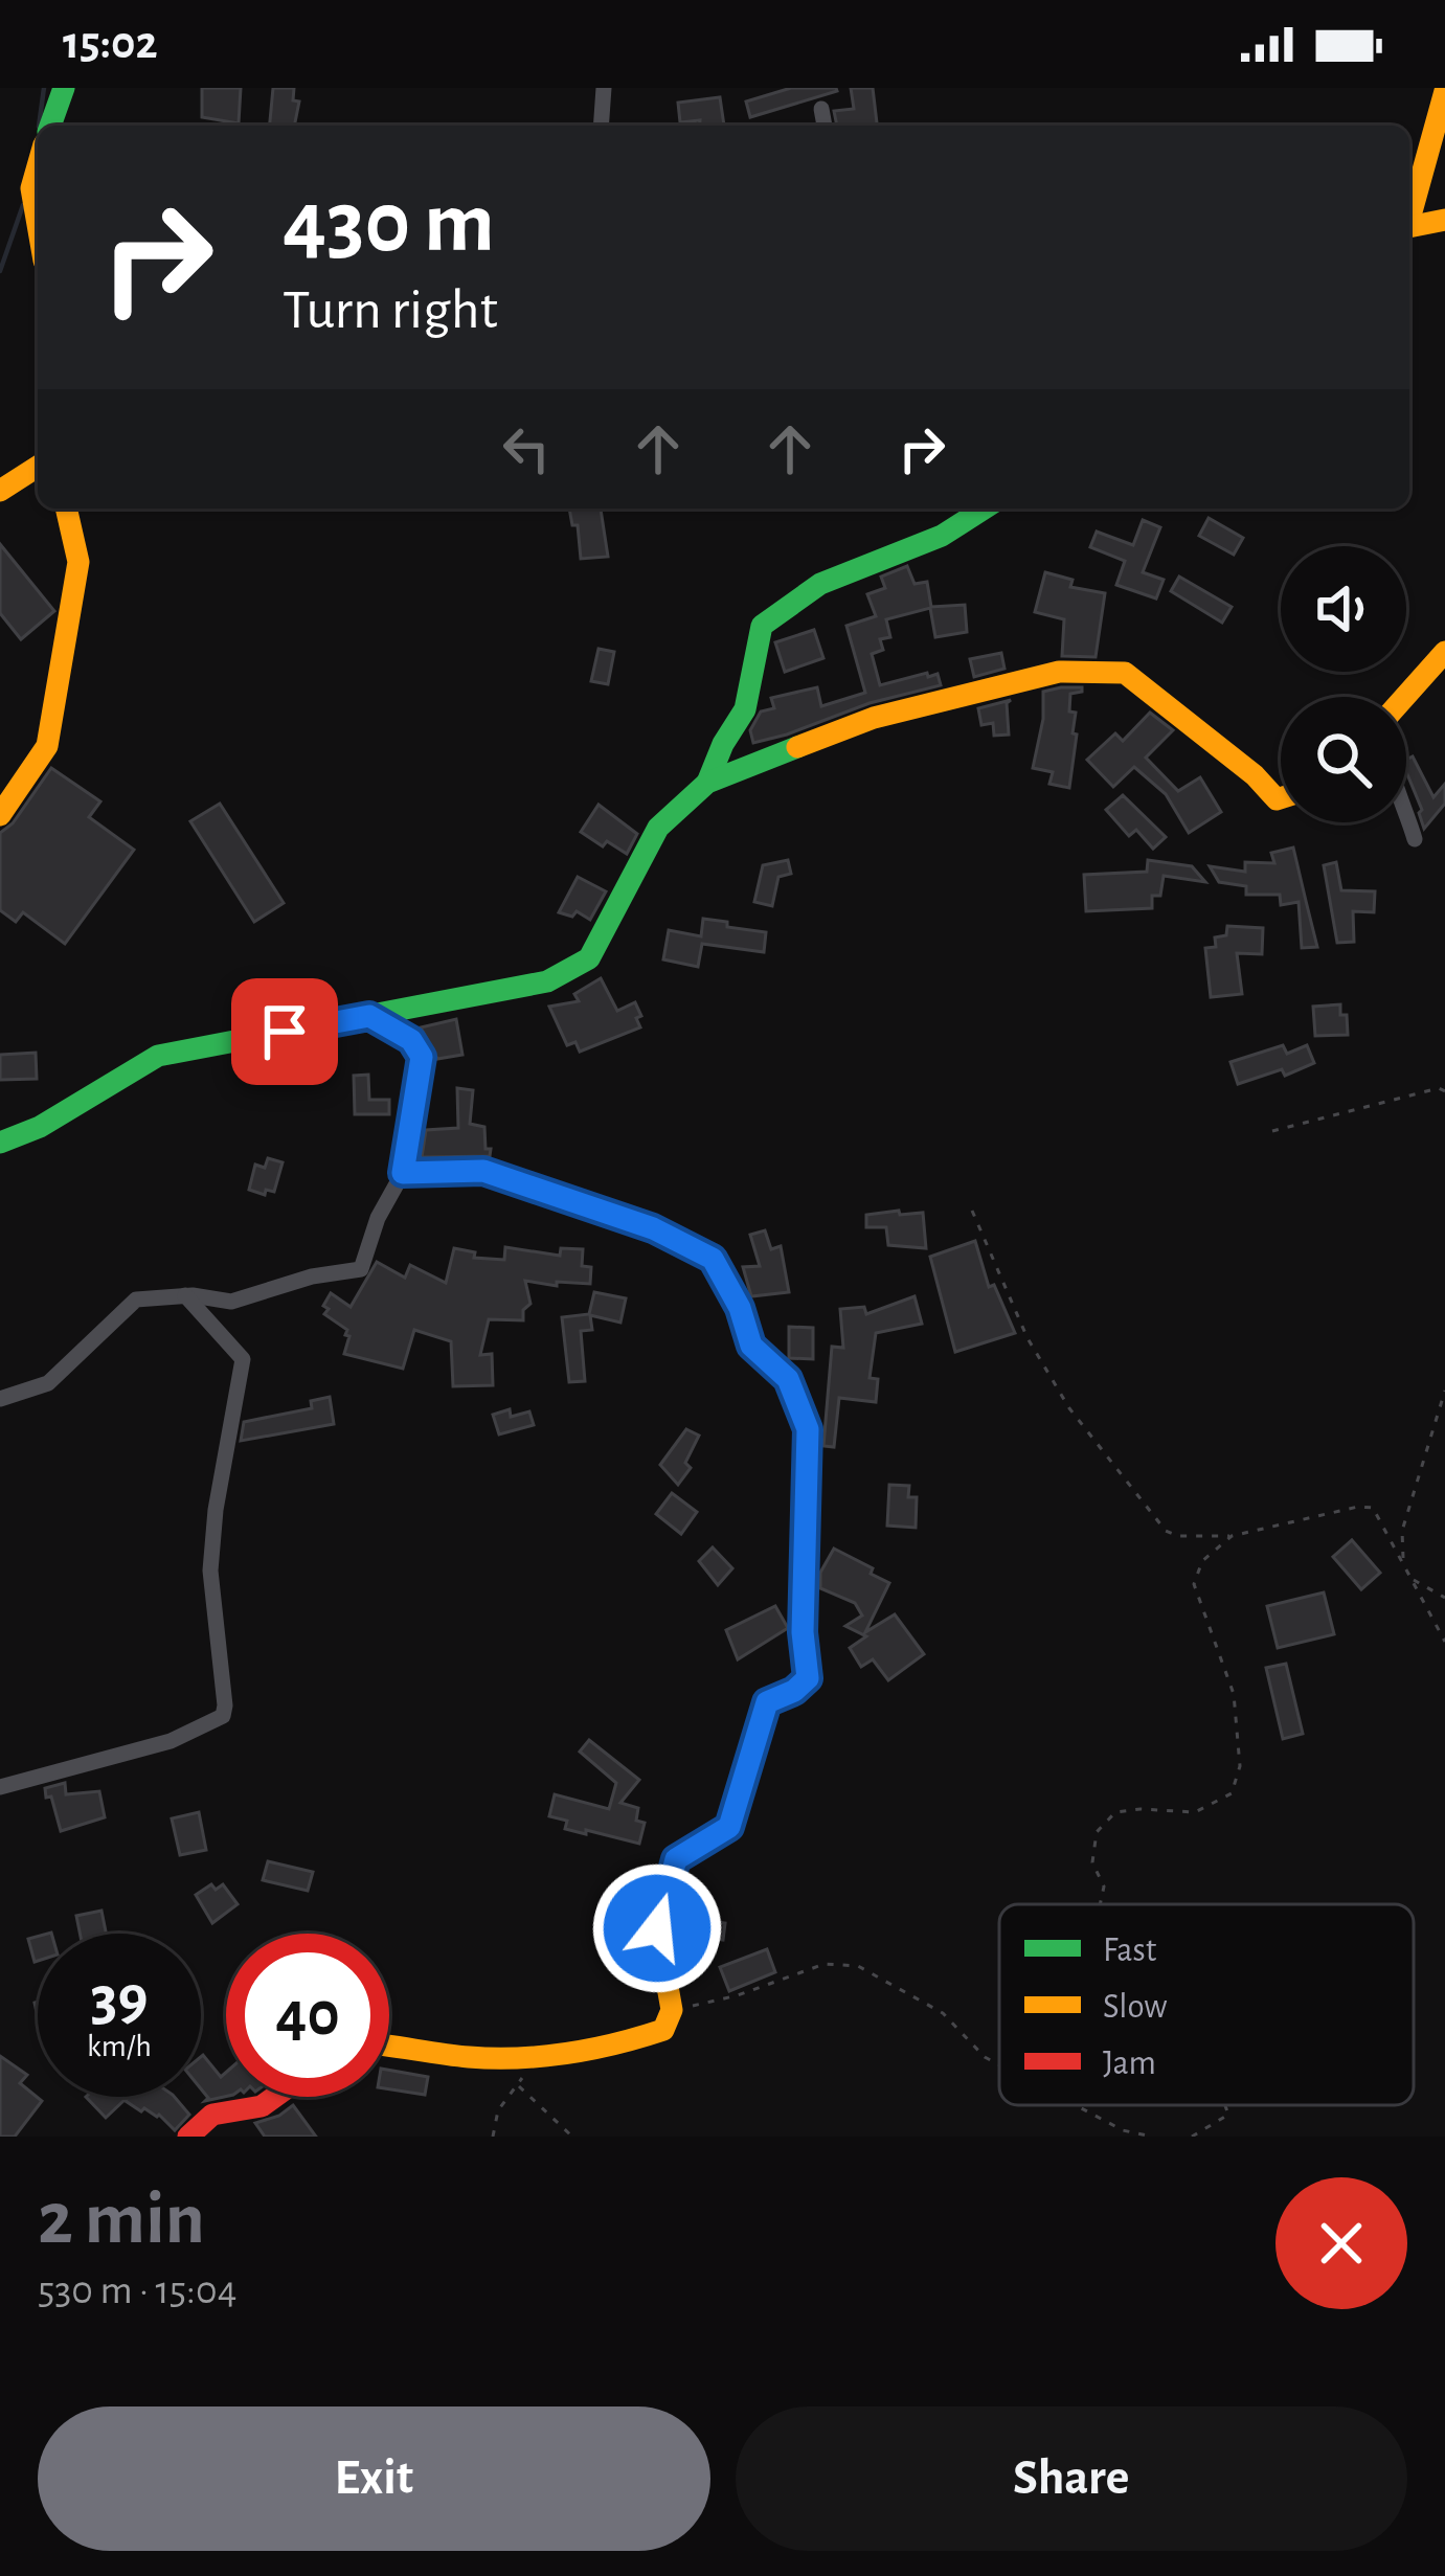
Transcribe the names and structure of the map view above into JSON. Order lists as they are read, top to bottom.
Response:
{
  "legend": ["Fast", "Slow", "Jam"],
  "page": {
    "status": "15:02",
    "turn": ["430 m", "Turn right"],
    "speed": "39 km/h",
    "limit": "40",
    "heading": ["2 min", "530 m · 15:04"],
    "buttons": ["Exit", "Share"]
  }
}
